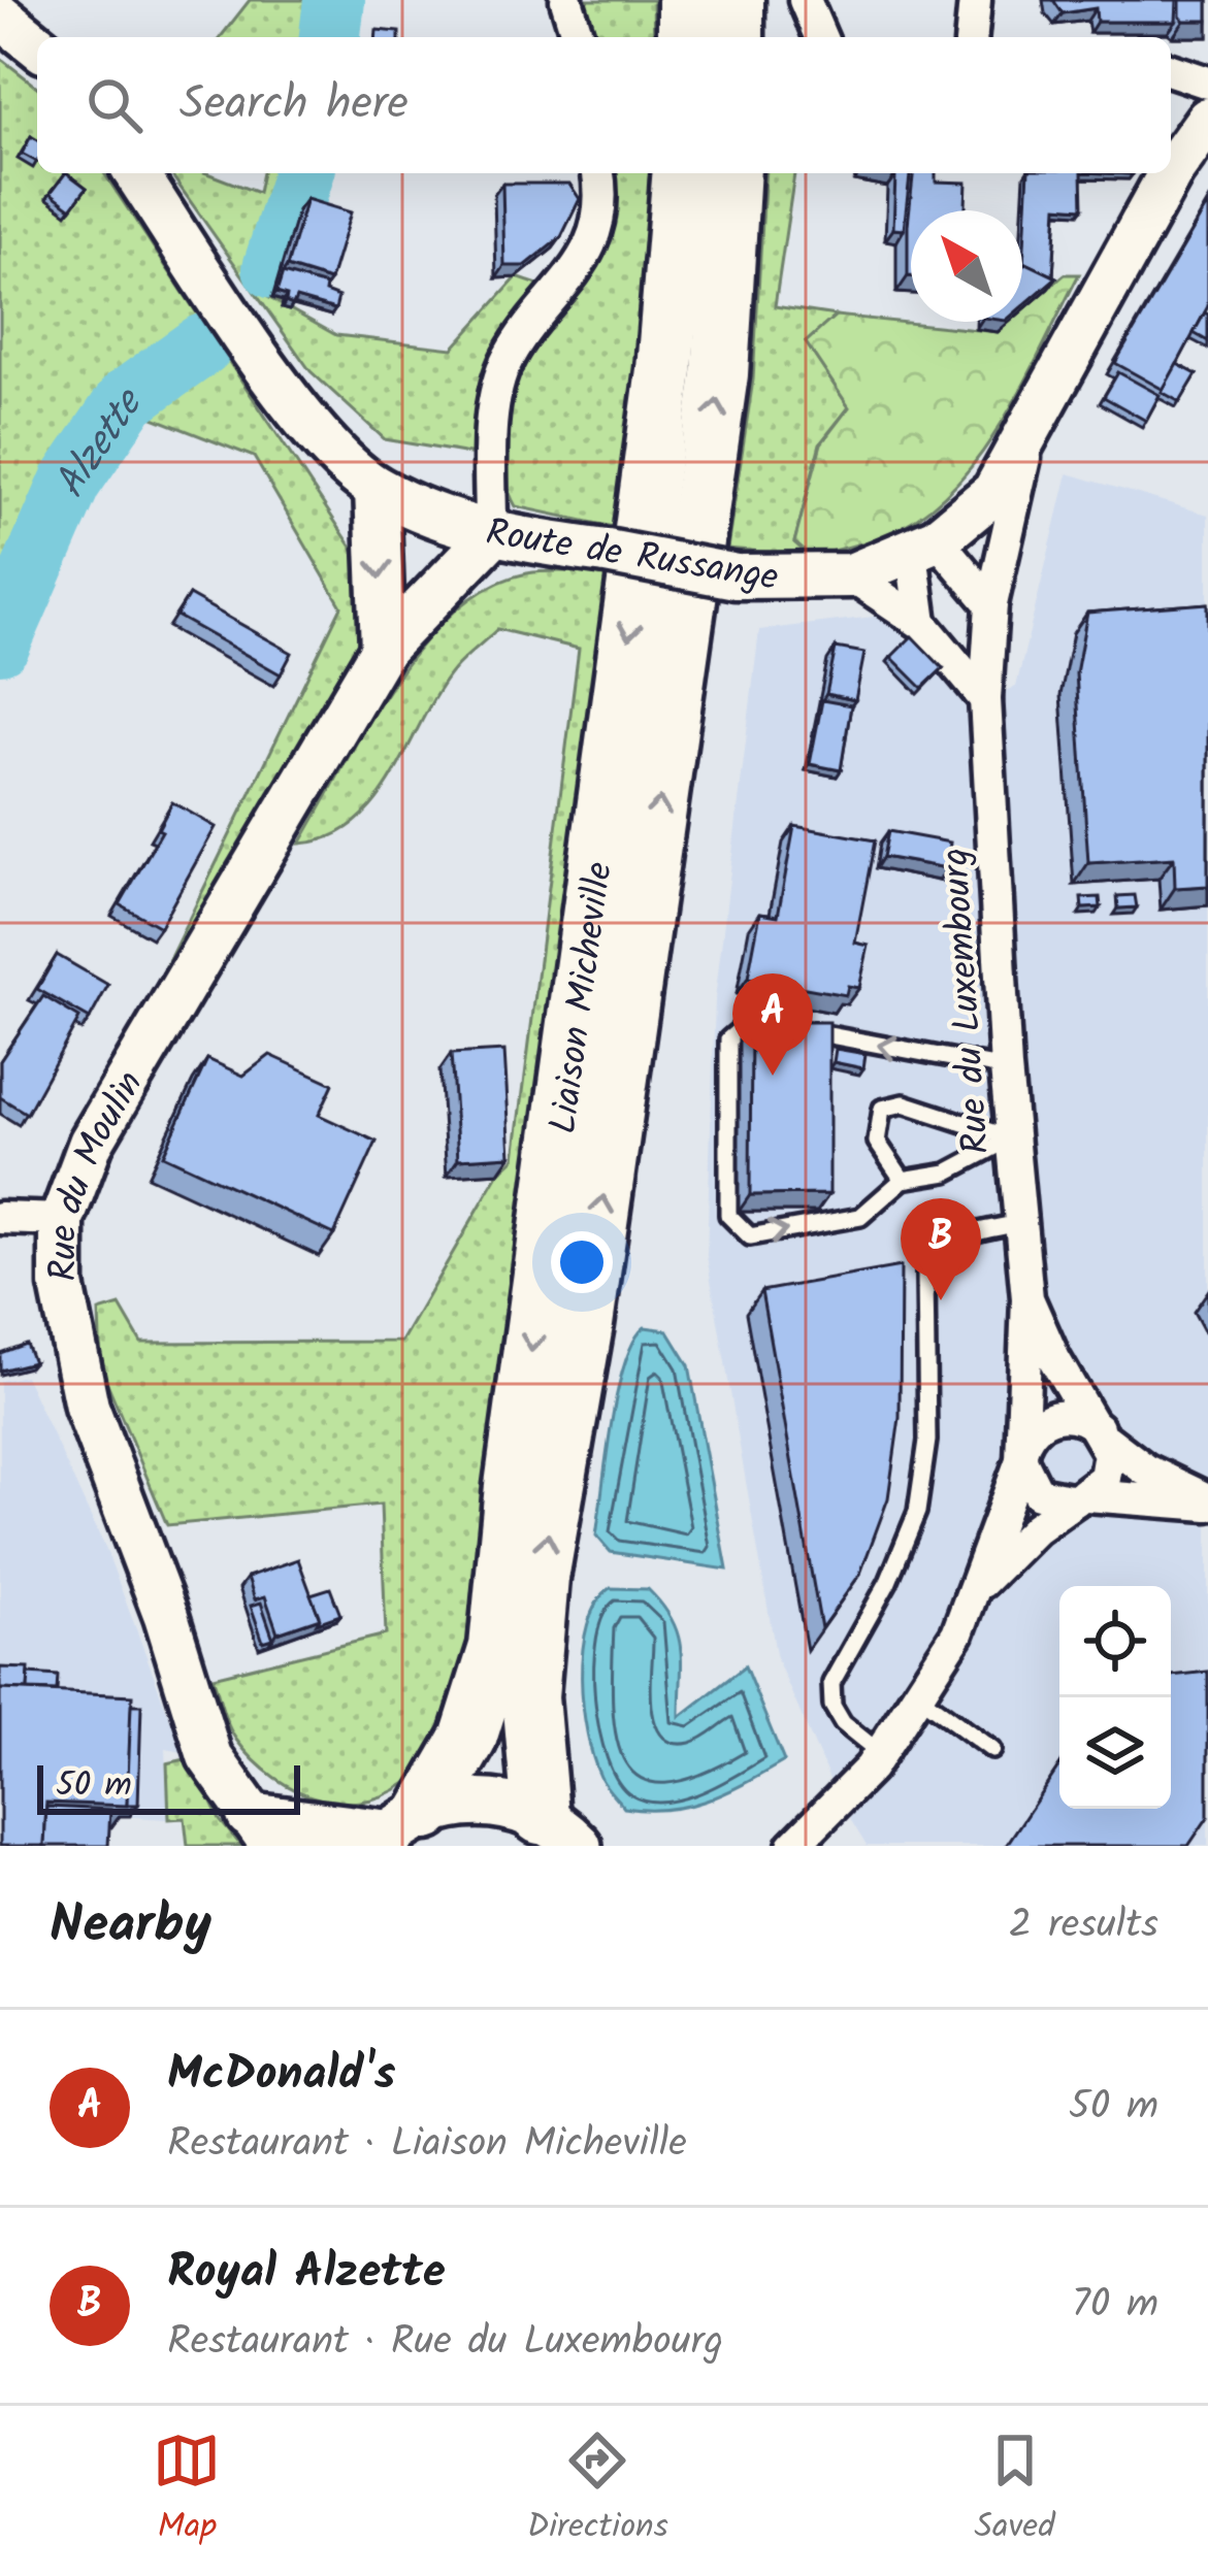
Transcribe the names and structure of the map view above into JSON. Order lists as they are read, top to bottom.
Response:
{
  "streets": {
    "highway": ["Liaison Micheville"],
    "street": ["Route de Russange", "Rue du Luxembourg", "Rue du Moulin"]
  },
  "crossings": [
    ["Route de Russange", "Rue du Luxembourg"],
    ["Route de Russange", "Rue du Moulin"],
    ["Liaison Micheville", "Rue du Moulin"]
  ],
  "water": ["Alzette"],
  "scale_bar": "50 m",
  "north": "top left",
  "page": {
    "search": "Search here",
    "pins": ["A", "B"],
    "scale": "50 m",
    "heading": ["Nearby", "2 results"],
    "list": [
      {
        "mark": "A",
        "name": "McDonald's",
        "note": "Restaurant · Liaison Micheville",
        "value": "50 m"
      },
      {
        "mark": "B",
        "name": "Royal Alzette",
        "note": "Restaurant · Rue du Luxembourg",
        "value": "70 m"
      }
    ],
    "nav": ["Map", "Directions", "Saved"]
  }
}
